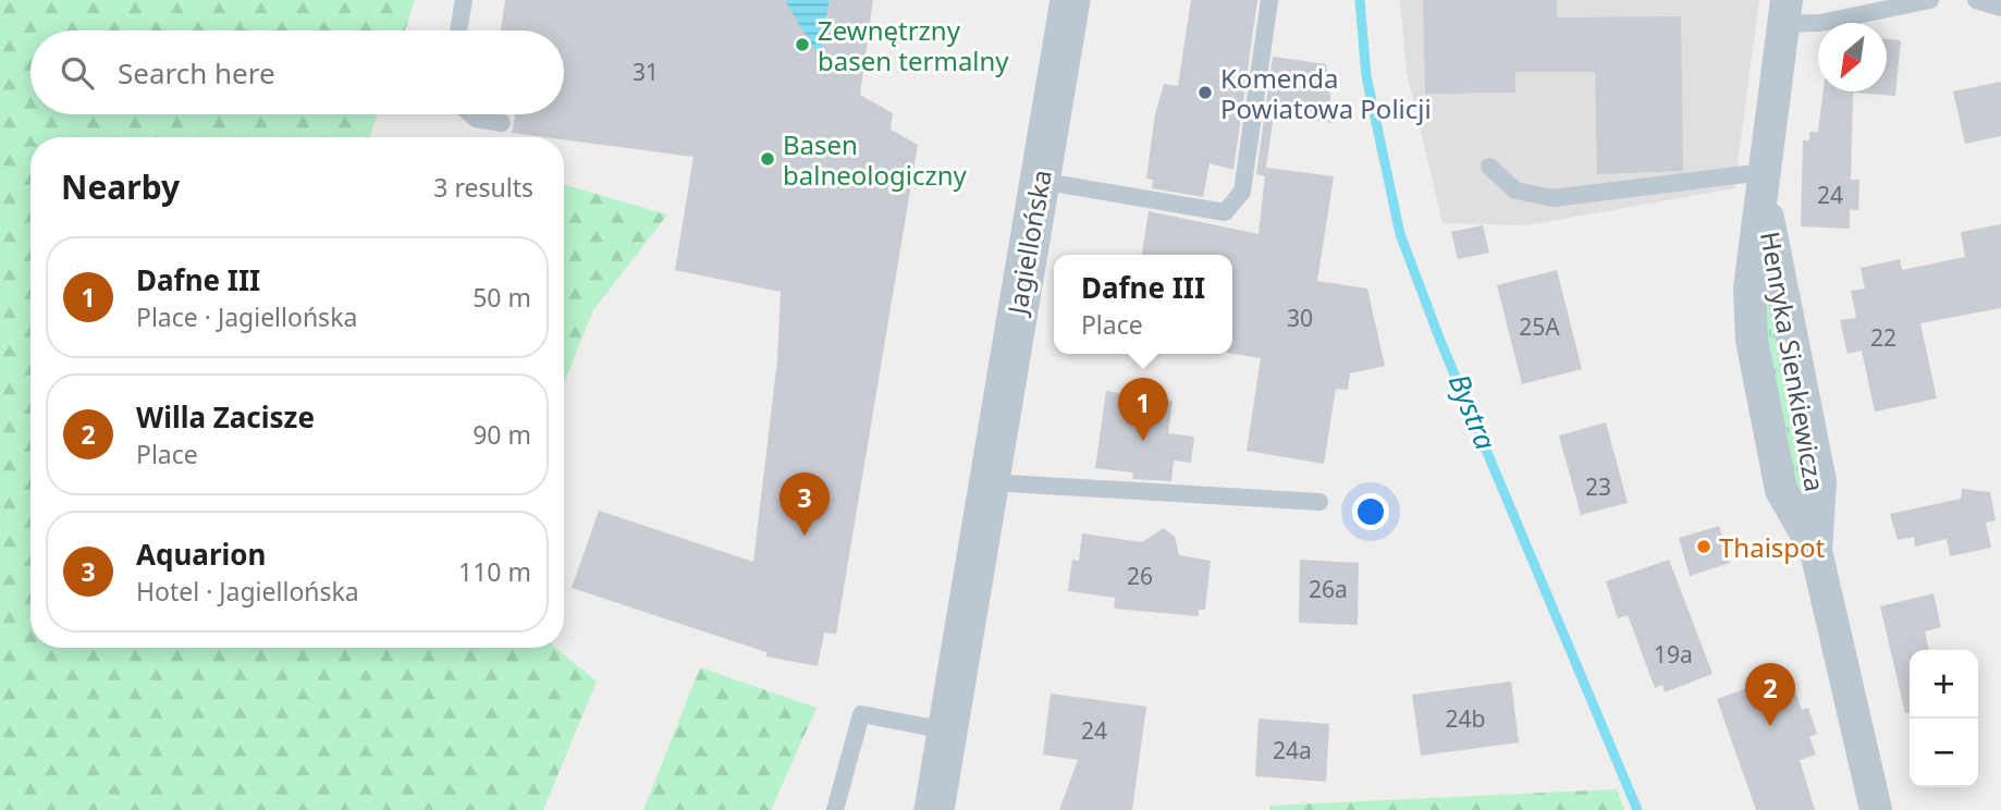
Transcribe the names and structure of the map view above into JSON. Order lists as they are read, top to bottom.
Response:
{
  "streets": {
    "street": ["Jagiellońska", "Henryka Sienkiewicza"]
  },
  "water": ["Bystra"],
  "places": [
    "Zewnętrzny basen termalny",
    "Komenda Powiatowa Policji",
    "Basen balneologiczny",
    "Thaispot"
  ],
  "house_numbers": [
    "31",
    "24",
    "30",
    "25A",
    "22",
    "23",
    "26",
    "26a",
    "19a",
    "24b",
    "24",
    "24a"
  ],
  "north": "bottom left",
  "page": {
    "search": "Search here",
    "heading": ["Nearby", "3 results"],
    "list": [
      {
        "mark": "1",
        "name": "Dafne III",
        "note": "Place · Jagiellońska",
        "value": "50 m"
      },
      {
        "mark": "2",
        "name": "Willa Zacisze",
        "note": "Place",
        "value": "90 m"
      },
      {
        "mark": "3",
        "name": "Aquarion",
        "note": "Hotel · Jagiellońska",
        "value": "110 m"
      }
    ],
    "popup": ["Dafne III", "Place"],
    "pins": ["1", "3", "2"],
    "map_buttons": ["+", "−"]
  }
}
